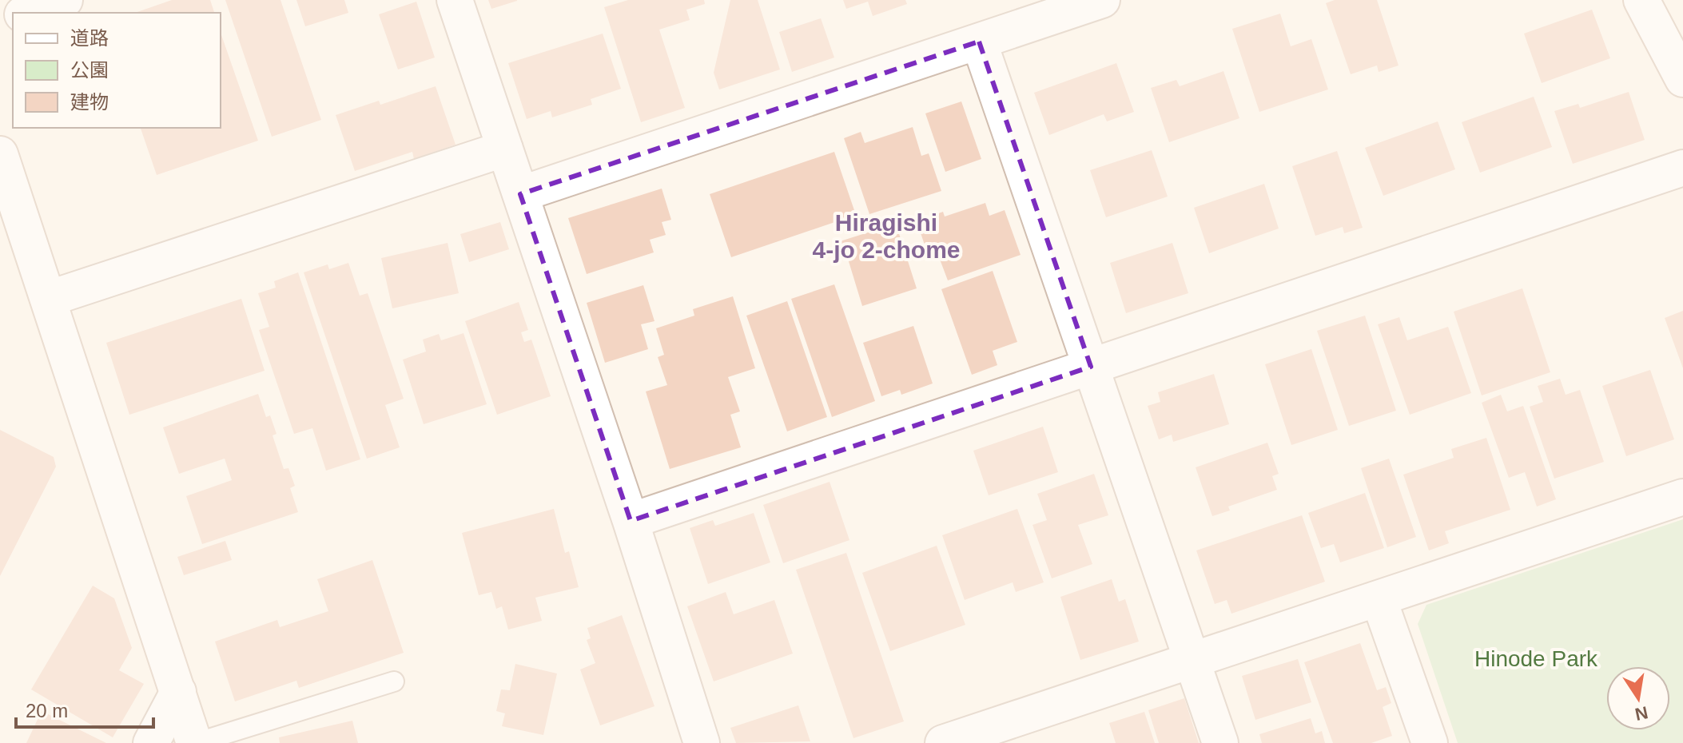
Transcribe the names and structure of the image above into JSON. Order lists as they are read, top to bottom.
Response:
{
  "districts": ["Hiragishi 4-jo 2-chome"],
  "parks": ["Hinode Park"],
  "legend": ["道路", "公園", "建物"],
  "scale_bar": "20 m",
  "north": "bottom"
}
